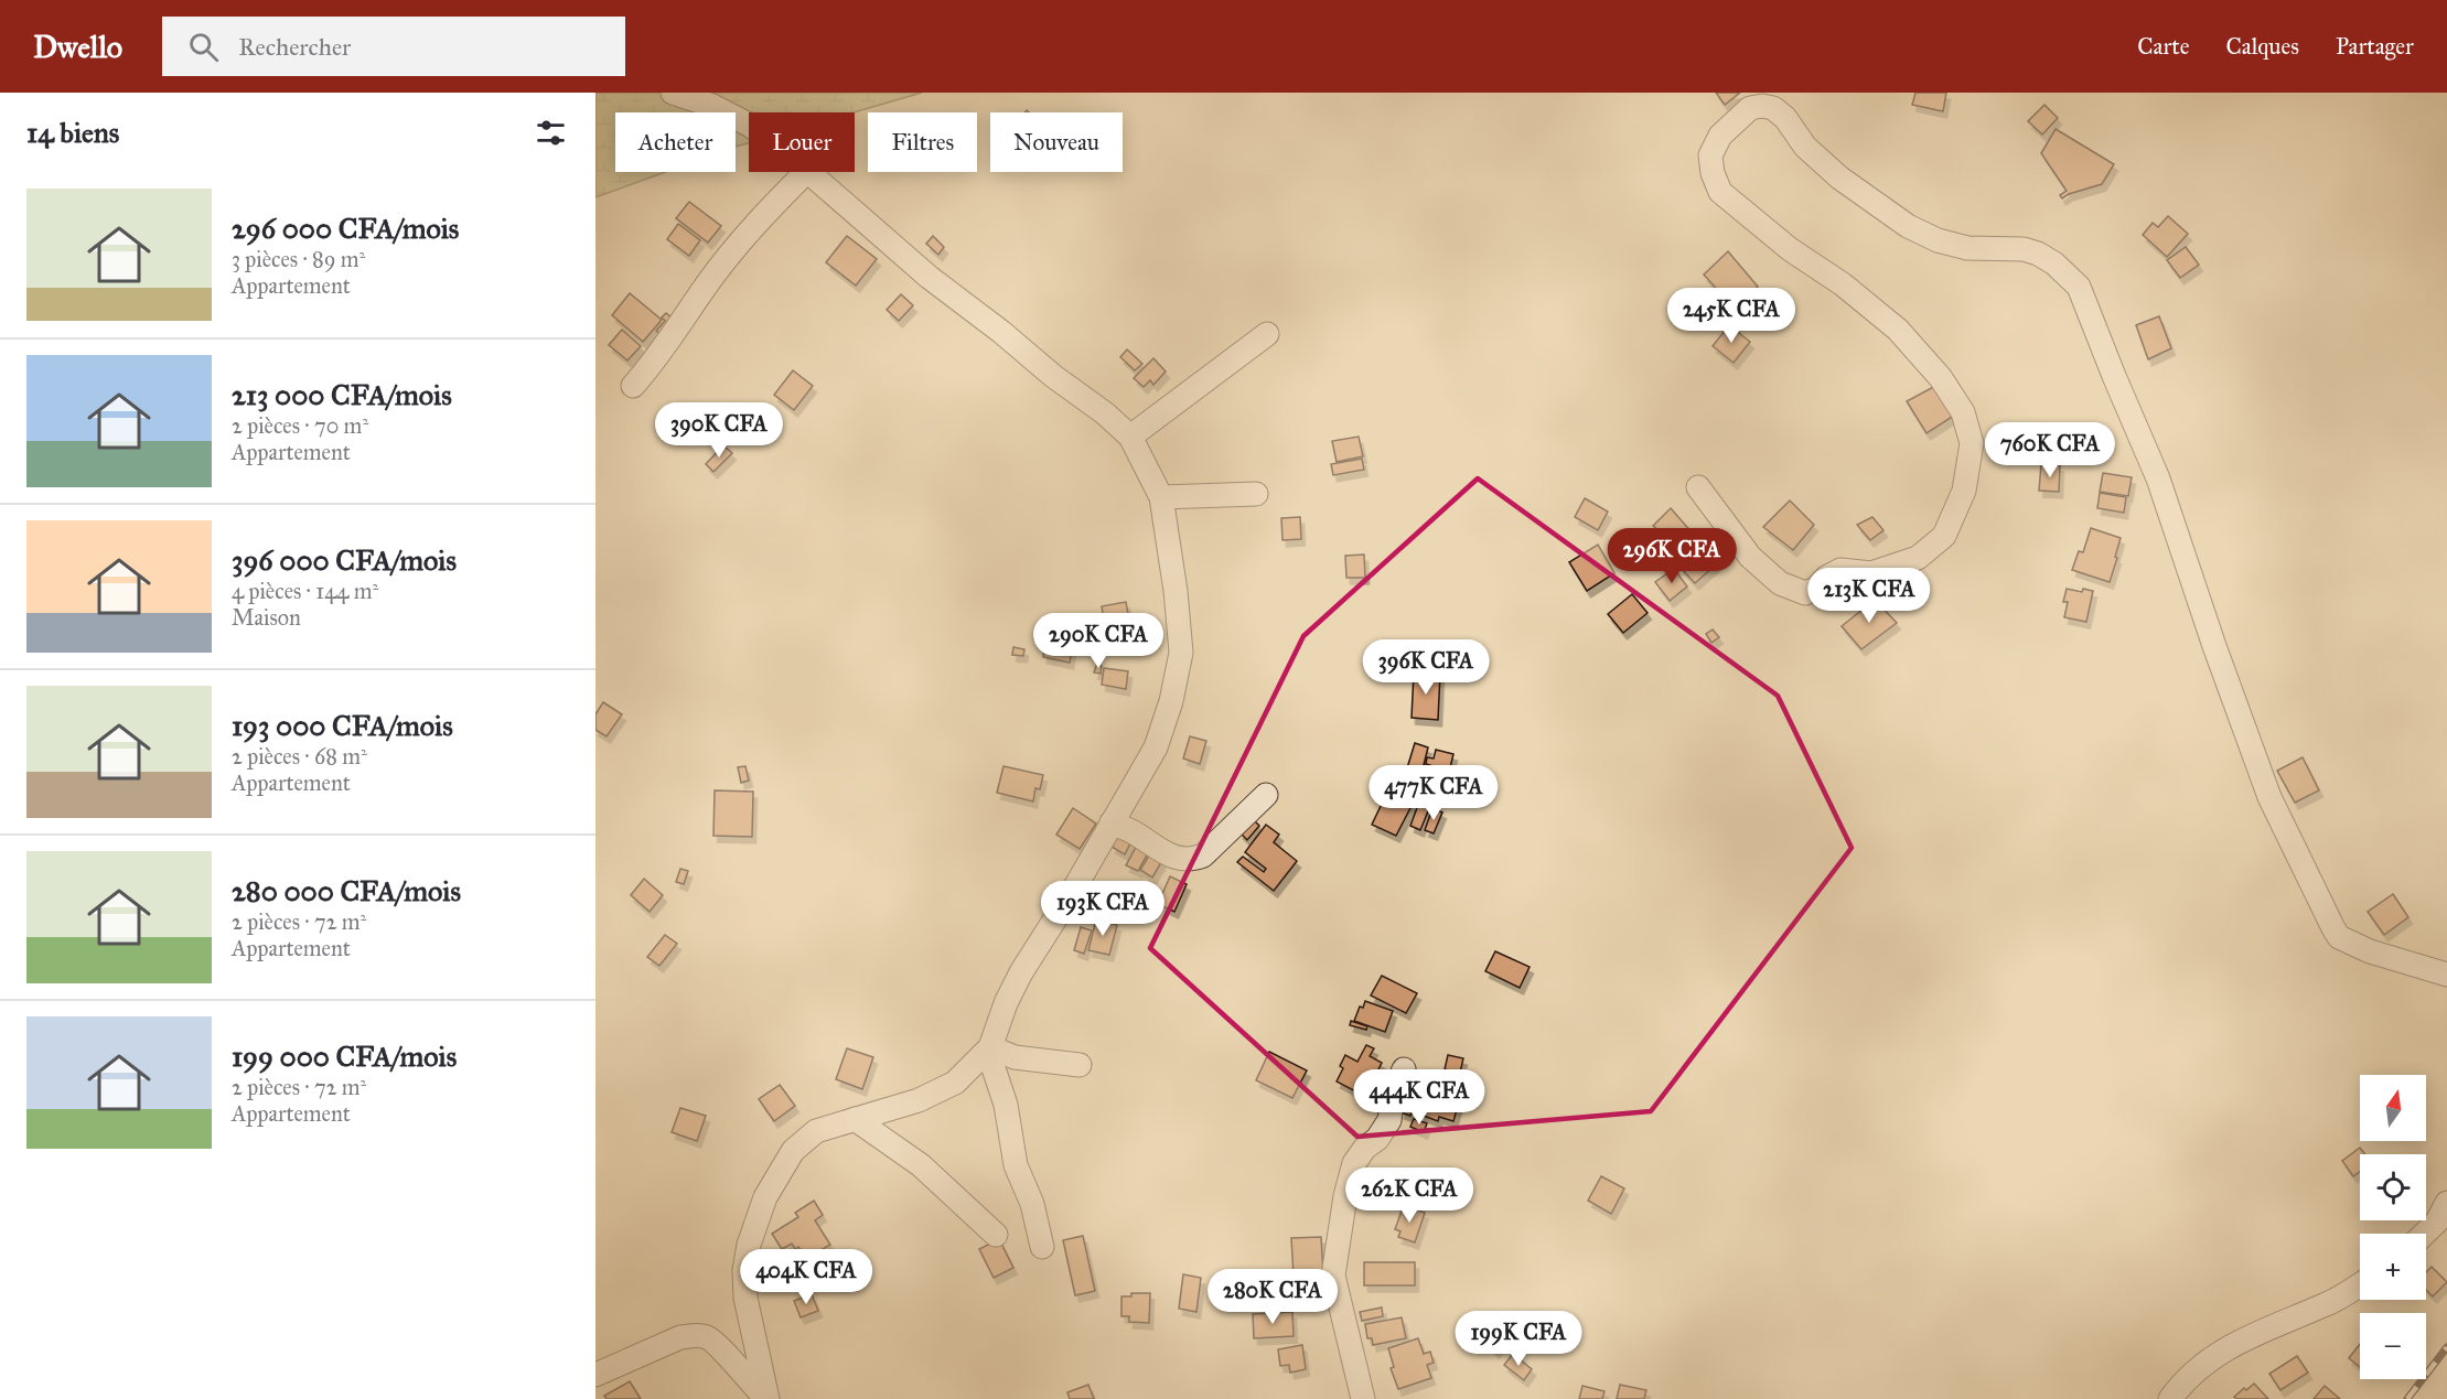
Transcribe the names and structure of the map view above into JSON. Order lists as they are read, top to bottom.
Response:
{
  "north": "top",
  "page": {
    "header": "Dwello",
    "search": "Rechercher",
    "nav": ["Carte", "Calques", "Partager"],
    "heading": "14 biens",
    "chip": [
      "Acheter",
      "Louer",
      "Filtres",
      "Nouveau"
    ],
    "list": [
      {
        "name": "296 000 CFA/mois",
        "note": "3 pièces · 89 m² · Appartement"
      },
      {
        "name": "213 000 CFA/mois",
        "note": "2 pièces · 70 m² · Appartement"
      },
      {
        "name": "396 000 CFA/mois",
        "note": "4 pièces · 144 m² · Maison"
      },
      {
        "name": "193 000 CFA/mois",
        "note": "2 pièces · 68 m² · Appartement"
      },
      {
        "name": "280 000 CFA/mois",
        "note": "2 pièces · 72 m² · Appartement"
      },
      {
        "name": "199 000 CFA/mois",
        "note": "2 pièces · 72 m² · Appartement"
      }
    ],
    "price": [
      "245K CFA",
      "390K CFA",
      "760K CFA",
      "296K CFA",
      "213K CFA",
      "290K CFA",
      "396K CFA",
      "477K CFA",
      "193K CFA",
      "444K CFA",
      "262K CFA",
      "404K CFA",
      "280K CFA",
      "199K CFA"
    ],
    "map_buttons": ["+", "−"]
  }
}
